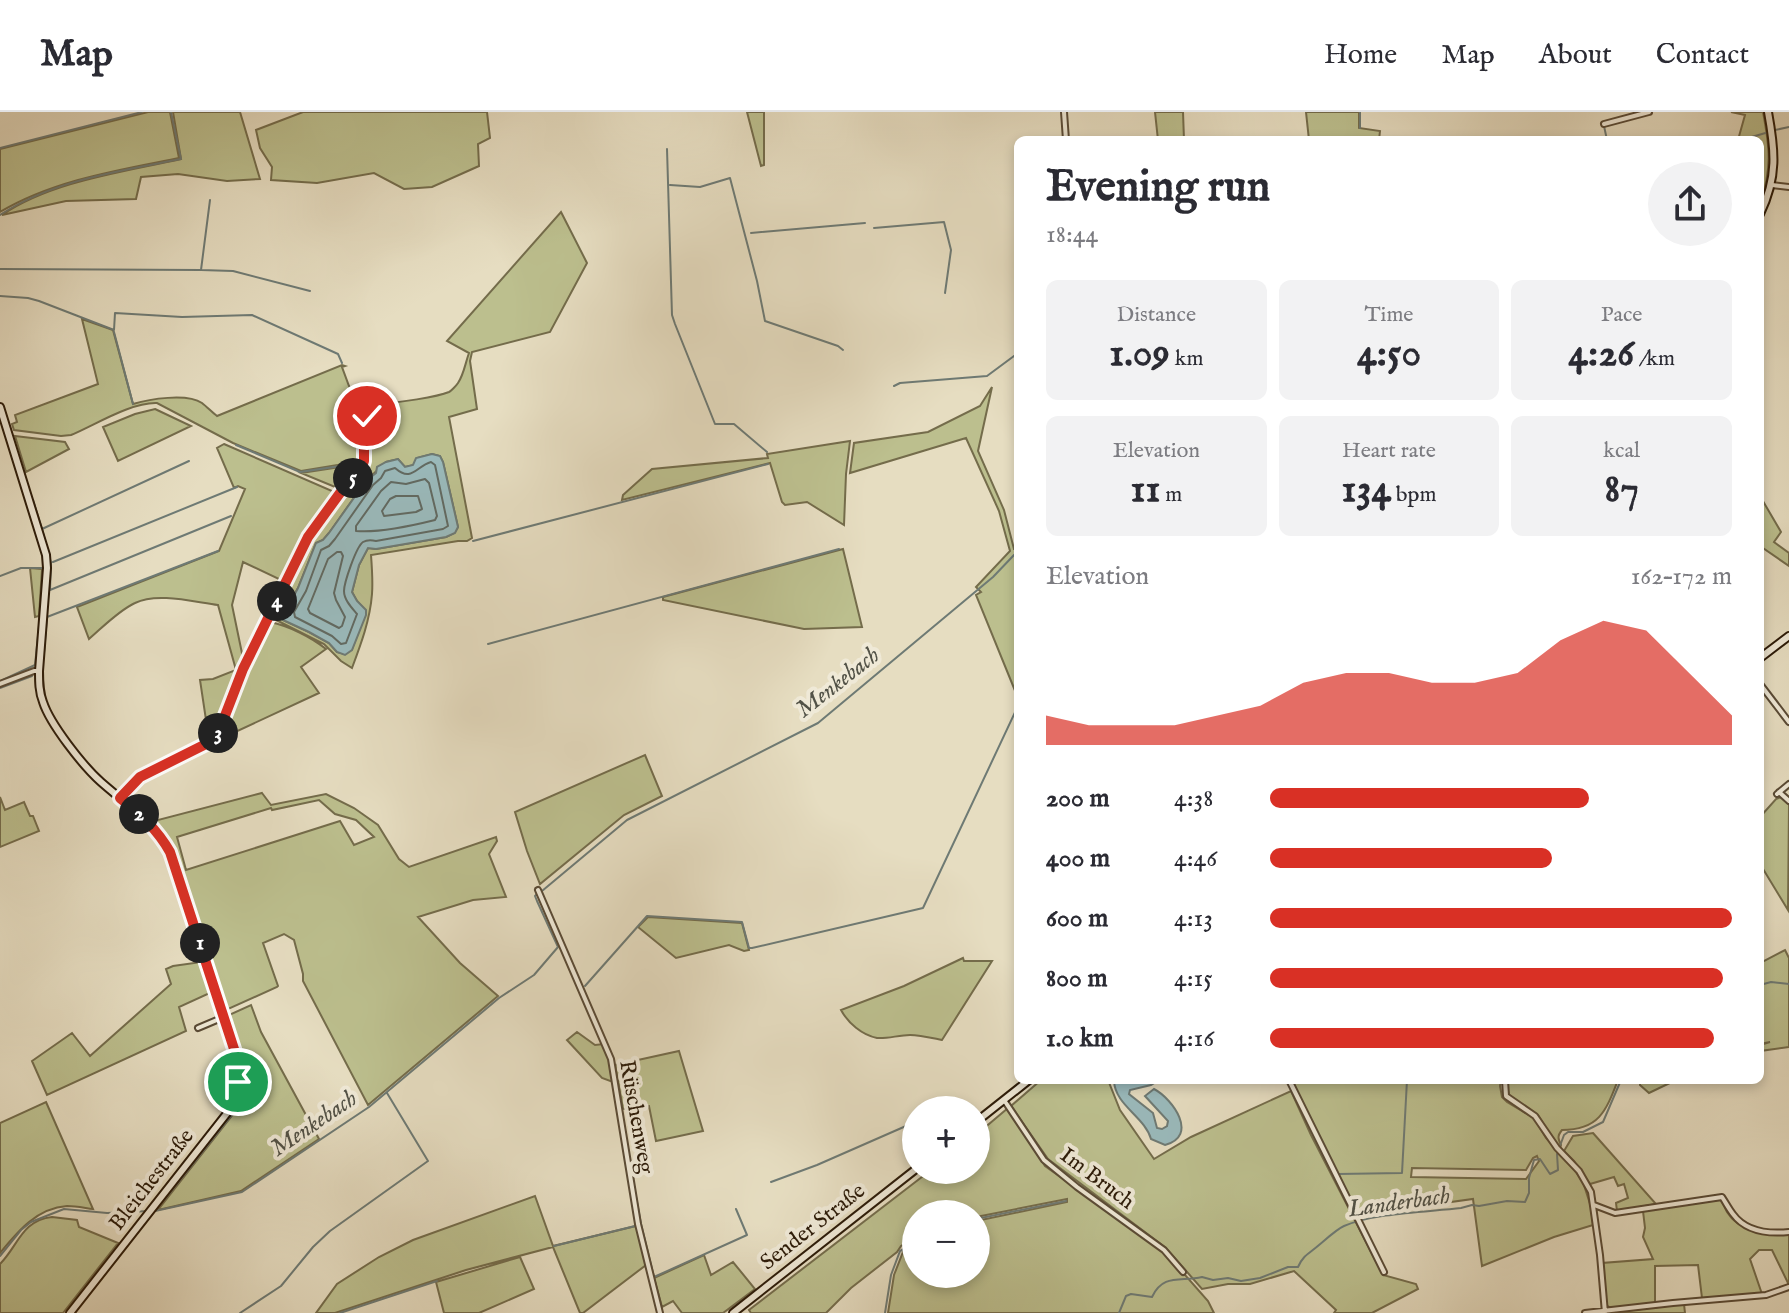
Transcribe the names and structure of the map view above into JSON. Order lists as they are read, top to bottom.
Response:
{
  "streets": {
    "street": [
      "Rüschenweg",
      "Im Bruch",
      "Bleichestraße",
      "Sender Straße"
    ]
  },
  "water": ["Menkebach", "Landerbach"],
  "page": {
    "header": "Map",
    "nav": [
      "Home",
      "Map",
      "About",
      "Contact"
    ],
    "heading": ["Evening run", "18:44"],
    "stats": [
      ["Distance", "1.09 km"],
      ["Time", "4:50"],
      ["Pace", "4:26 /km"],
      ["Elevation", "11 m"],
      ["Heart rate", "134 bpm"],
      ["kcal", "87"]
    ],
    "pins": [
      "5",
      "4",
      "3",
      "2",
      "1"
    ],
    "chart": ["Elevation", "162–172 m"],
    "list": [
      {
        "name": "200 m",
        "note": "4:38"
      },
      {
        "name": "400 m",
        "note": "4:46"
      },
      {
        "name": "600 m",
        "note": "4:13"
      },
      {
        "name": "800 m",
        "note": "4:15"
      },
      {
        "name": "1.0 km",
        "note": "4:16"
      }
    ],
    "map_buttons": ["+", "−"]
  }
}
